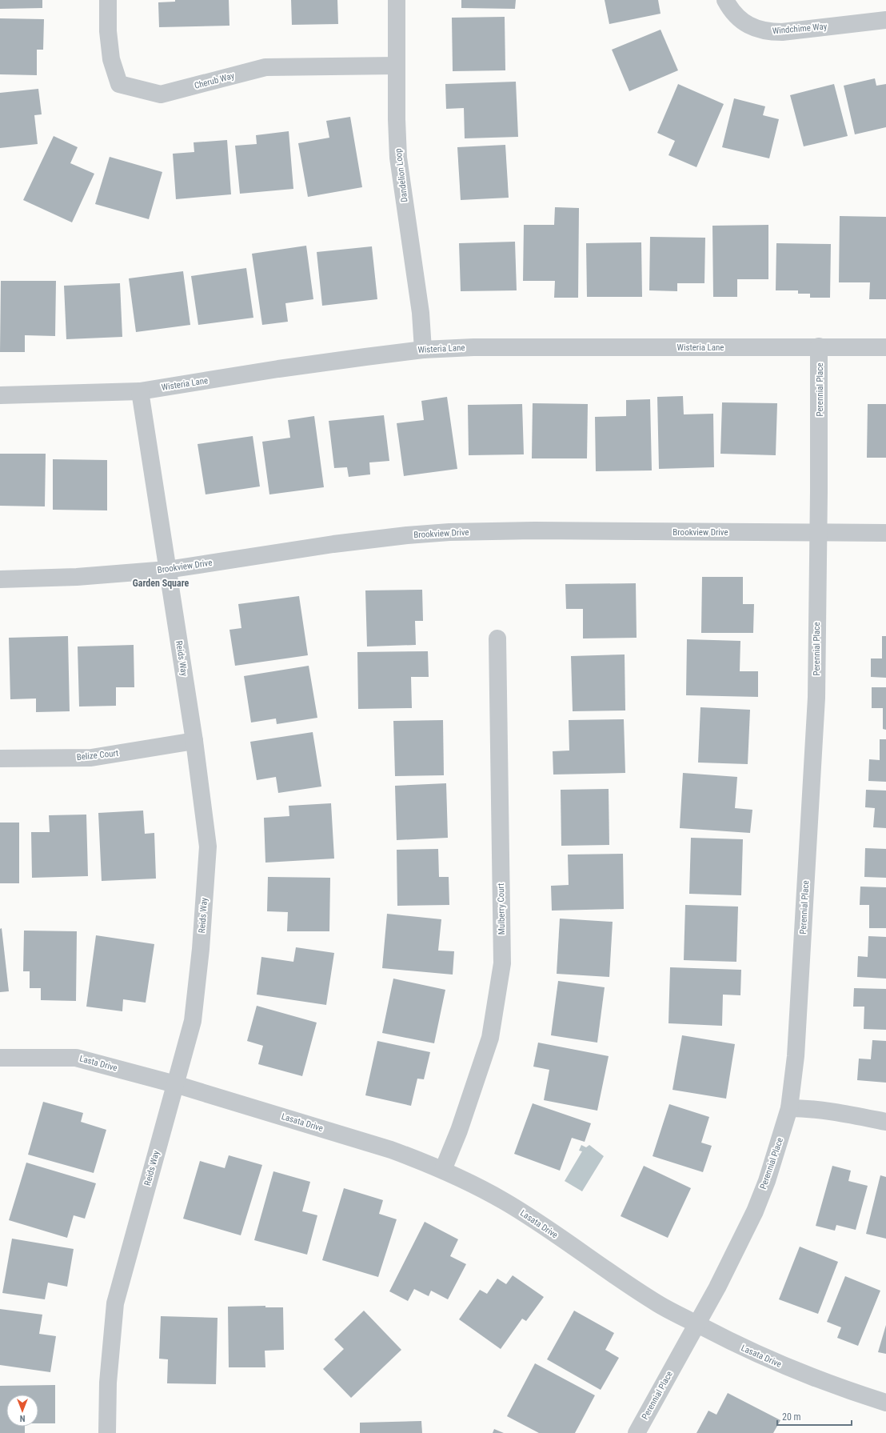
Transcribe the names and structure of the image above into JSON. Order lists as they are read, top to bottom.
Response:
{
  "streets": {
    "street": [
      "Windchime Way",
      "Cherub Way",
      "Dandelion Loop",
      "Wisteria Lane",
      "Perennial Place",
      "Brookview Drive",
      "Reids Way",
      "Belize Court",
      "Mulberry Court",
      "Lasta Drive",
      "Lasata Drive"
    ]
  },
  "crossings": [
    ["Cherub Way", "Dandelion Loop"],
    ["Dandelion Loop", "Wisteria Lane"],
    ["Wisteria Lane", "Perennial Place"],
    ["Wisteria Lane", "Reids Way"],
    ["Perennial Place", "Brookview Drive"],
    ["Perennial Place", "Lasata Drive"],
    ["Brookview Drive", "Reids Way"],
    ["Reids Way", "Belize Court"],
    ["Reids Way", "Lasta Drive"],
    ["Reids Way", "Lasata Drive"],
    ["Mulberry Court", "Lasata Drive"],
    ["Lasta Drive", "Lasata Drive"]
  ],
  "districts": ["Garden Square"],
  "scale_bar": "20 m",
  "north": "bottom"
}
